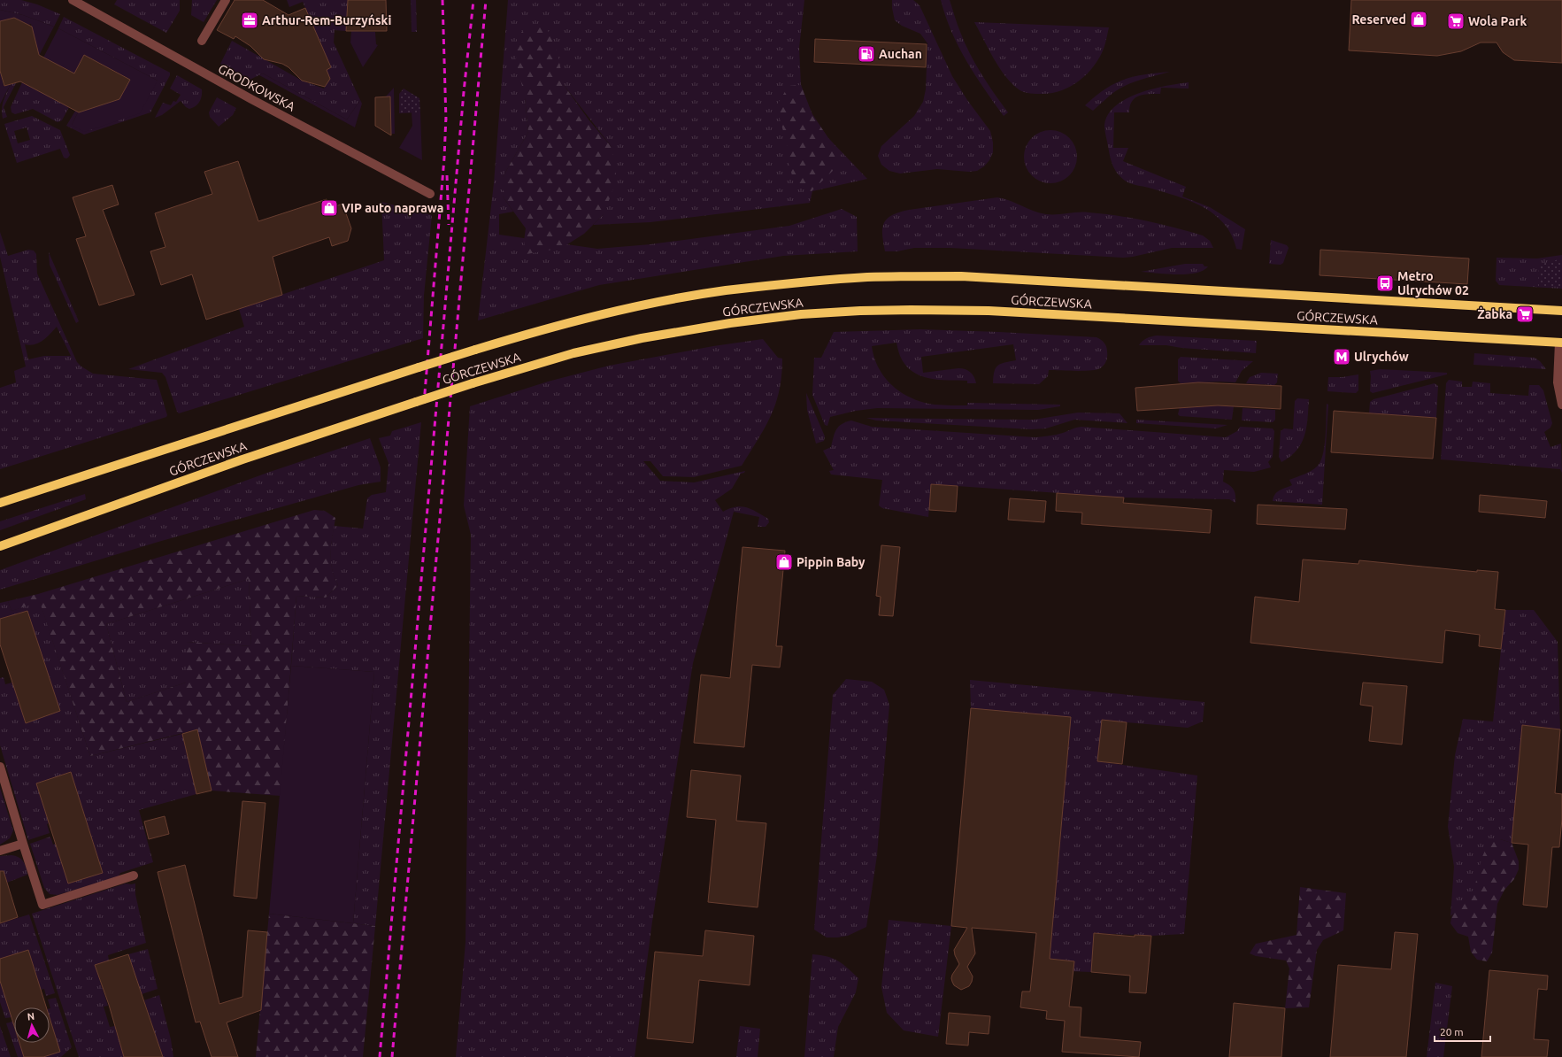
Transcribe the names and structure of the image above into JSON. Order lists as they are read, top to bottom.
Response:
{
  "streets": {
    "main road": ["GÓRCZEWSKA"],
    "street": ["GRODKOWSKA"]
  },
  "places": {
    "shop": ["Reserved", "VIP auto naprawa", "Pippin Baby"],
    "office": ["Arthur-Rem-Burzyński"],
    "supermarket": ["Wola Park", "Żabka"],
    "fuel station": ["Auchan"],
    "bus stop": ["Metro Ulrychów 02"],
    "metro station": ["Ulrychów"]
  },
  "scale_bar": "20 m",
  "north": "top"
}
